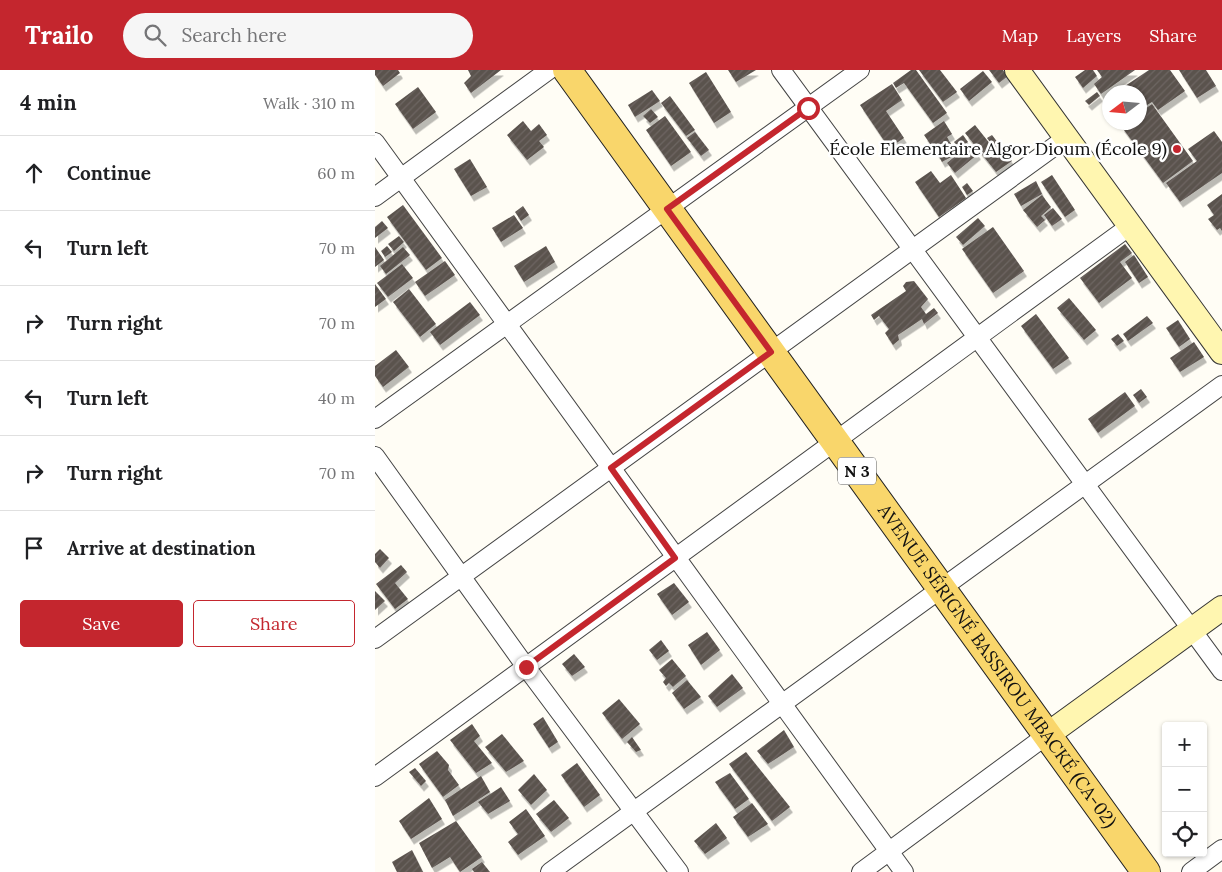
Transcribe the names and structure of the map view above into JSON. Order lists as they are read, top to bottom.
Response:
{
  "streets": {
    "main road": ["N 3", "AVENUE SÉRIGNÉ BASSIROU MBACKÉ (CA-02)"]
  },
  "places": ["École Elementaire Algor Dioum (École 9)"],
  "north": "left",
  "page": {
    "header": "Trailo",
    "search": "Search here",
    "nav": ["Map", "Layers", "Share"],
    "heading": ["4 min", "Walk · 310 m"],
    "list": [
      ["Continue", "60 m"],
      ["Turn left", "70 m"],
      ["Turn right", "70 m"],
      ["Turn left", "40 m"],
      ["Turn right", "70 m"],
      "Arrive at destination"
    ],
    "buttons": ["Save", "Share"],
    "map_buttons": ["+", "−"]
  }
}
